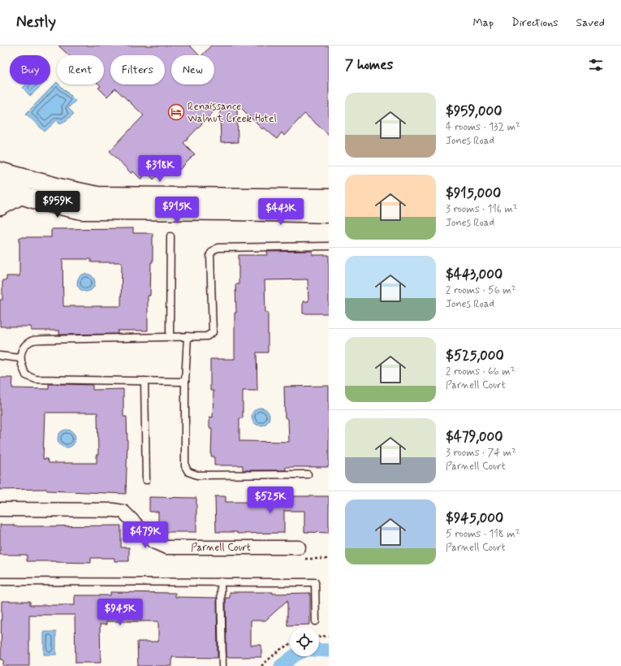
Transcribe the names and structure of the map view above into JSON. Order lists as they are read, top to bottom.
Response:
{
  "streets": {
    "street": ["Parnell Court"]
  },
  "places": {
    "hotel": ["Renaissance Walnut Creek Hotel"]
  },
  "page": {
    "header": "Nestly",
    "nav": ["Map", "Directions", "Saved"],
    "heading": "7 homes",
    "chip": [
      "Buy",
      "Rent",
      "Filters",
      "New"
    ],
    "list": [
      {
        "name": "$959,000",
        "note": "4 rooms · 132 m² · Jones Road"
      },
      {
        "name": "$915,000",
        "note": "3 rooms · 116 m² · Jones Road"
      },
      {
        "name": "$443,000",
        "note": "2 rooms · 56 m² · Jones Road"
      },
      {
        "name": "$525,000",
        "note": "2 rooms · 66 m² · Parnell Court"
      },
      {
        "name": "$479,000",
        "note": "3 rooms · 74 m² · Parnell Court"
      },
      {
        "name": "$945,000",
        "note": "5 rooms · 118 m² · Parnell Court"
      }
    ],
    "price": [
      "$318K",
      "$959K",
      "$915K",
      "$443K",
      "$525K",
      "$479K",
      "$945K"
    ]
  }
}
